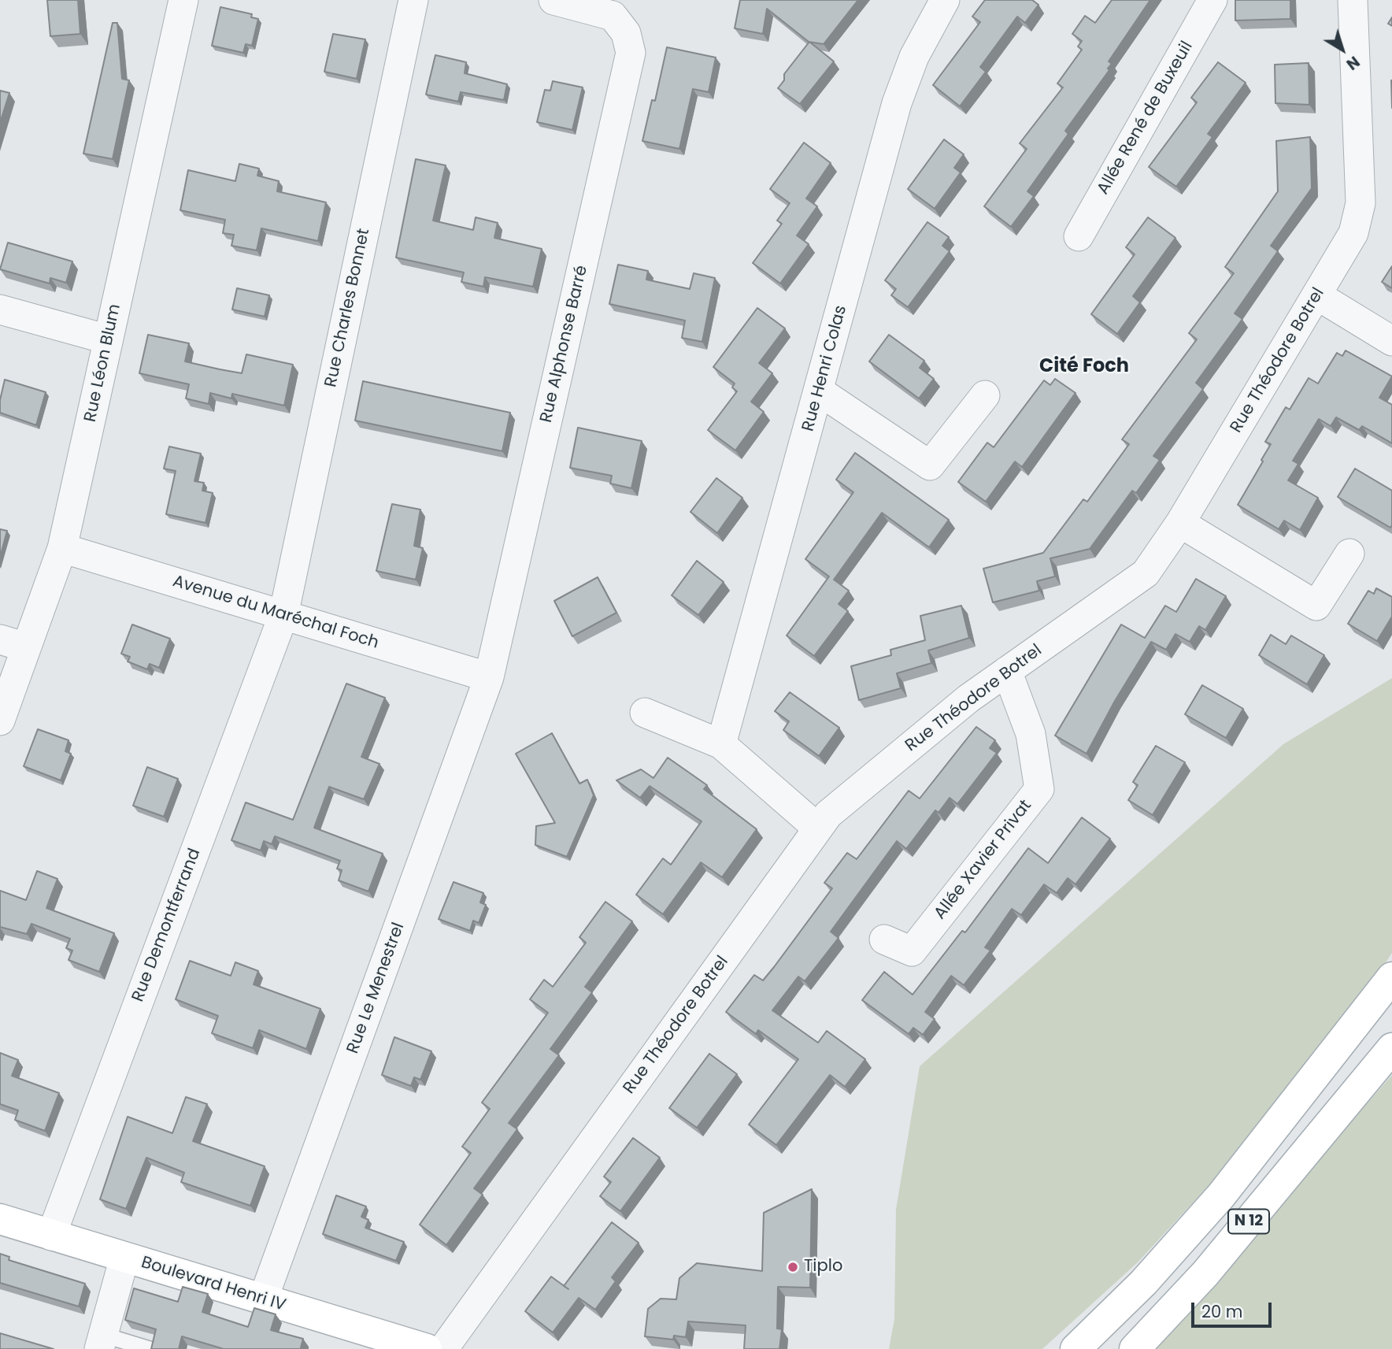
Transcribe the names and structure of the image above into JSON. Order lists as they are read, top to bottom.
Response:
{
  "streets": {
    "main road": ["N 12", "Boulevard Henri IV"],
    "street": [
      "Allée René de Buxeuil",
      "Rue Charles Bonnet",
      "Rue Alphonse Barré",
      "Rue Théodore Botrel",
      "Rue Léon Blum",
      "Rue Henri Colas",
      "Avenue du Maréchal Foch",
      "Allée Xavier Privat",
      "Rue Demontferrand",
      "Rue Le Menestrel"
    ]
  },
  "crossings": [
    ["Rue Charles Bonnet", "Avenue du Maréchal Foch"],
    ["Rue Charles Bonnet", "Rue Demontferrand"],
    ["Rue Alphonse Barré", "Avenue du Maréchal Foch"],
    ["Rue Alphonse Barré", "Rue Le Menestrel"],
    ["Rue Théodore Botrel", "Allée Xavier Privat"],
    ["Rue Léon Blum", "Avenue du Maréchal Foch"],
    ["Avenue du Maréchal Foch", "Rue Demontferrand"],
    ["Avenue du Maréchal Foch", "Rue Le Menestrel"],
    ["Rue Demontferrand", "Boulevard Henri IV"],
    ["Rue Le Menestrel", "Boulevard Henri IV"]
  ],
  "districts": ["Cité Foch"],
  "places": ["Tiplo"],
  "scale_bar": "20 m",
  "north": "bottom right"
}
